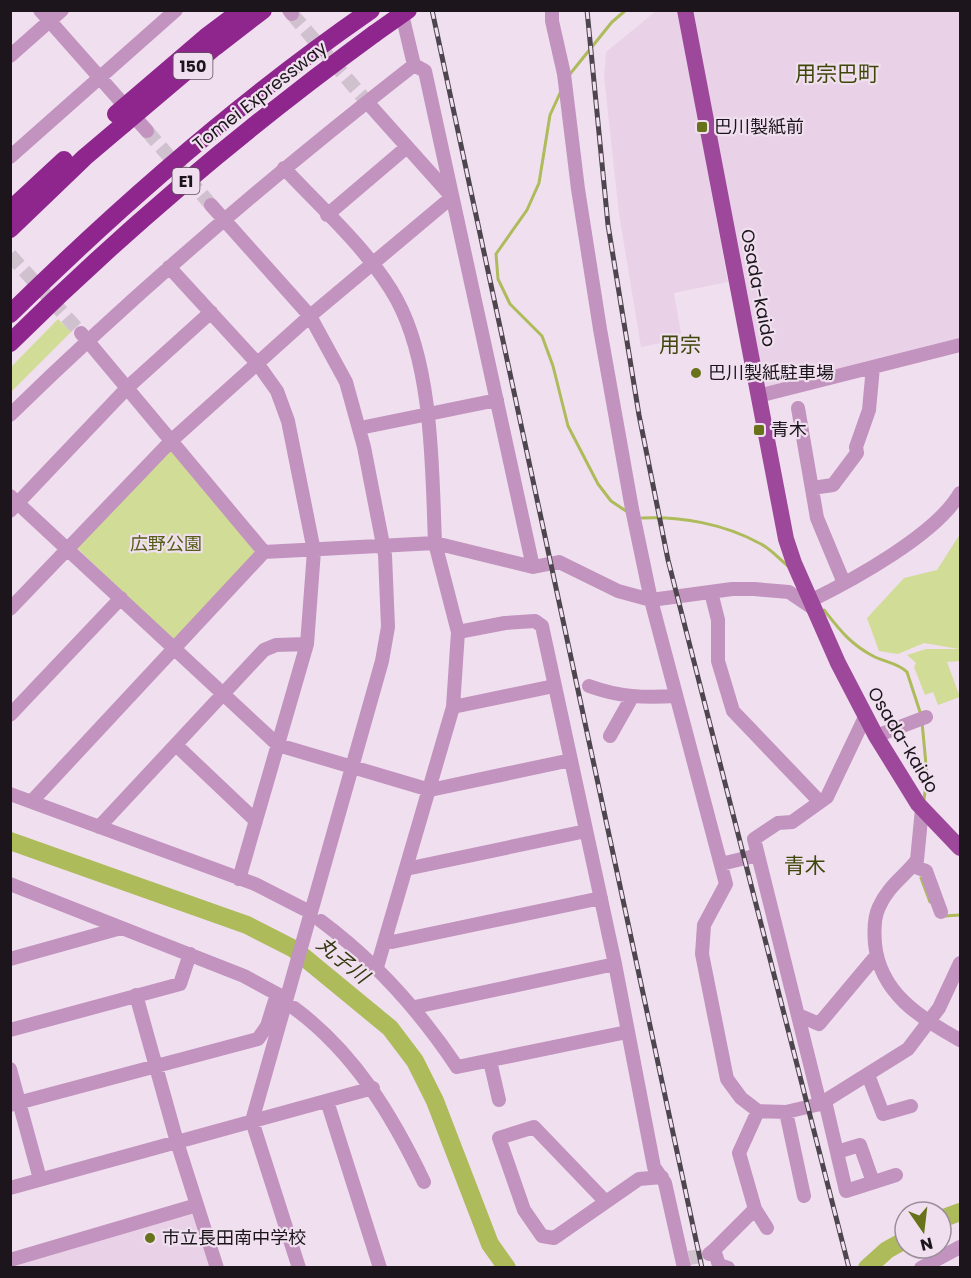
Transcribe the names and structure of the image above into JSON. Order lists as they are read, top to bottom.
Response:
{
  "streets": {
    "highway": ["150", "Tomei Expressway", "E1"],
    "main road": ["Osada-kaido"]
  },
  "districts": ["用宗巴町", "用宗", "青木"],
  "water": ["丸子川"],
  "parks": ["広野公園"],
  "places": {
    "transit": ["巴川製紙前", "青木"],
    "other": ["巴川製紙駐車場", "市立長田南中学校"]
  },
  "north": "bottom"
}
